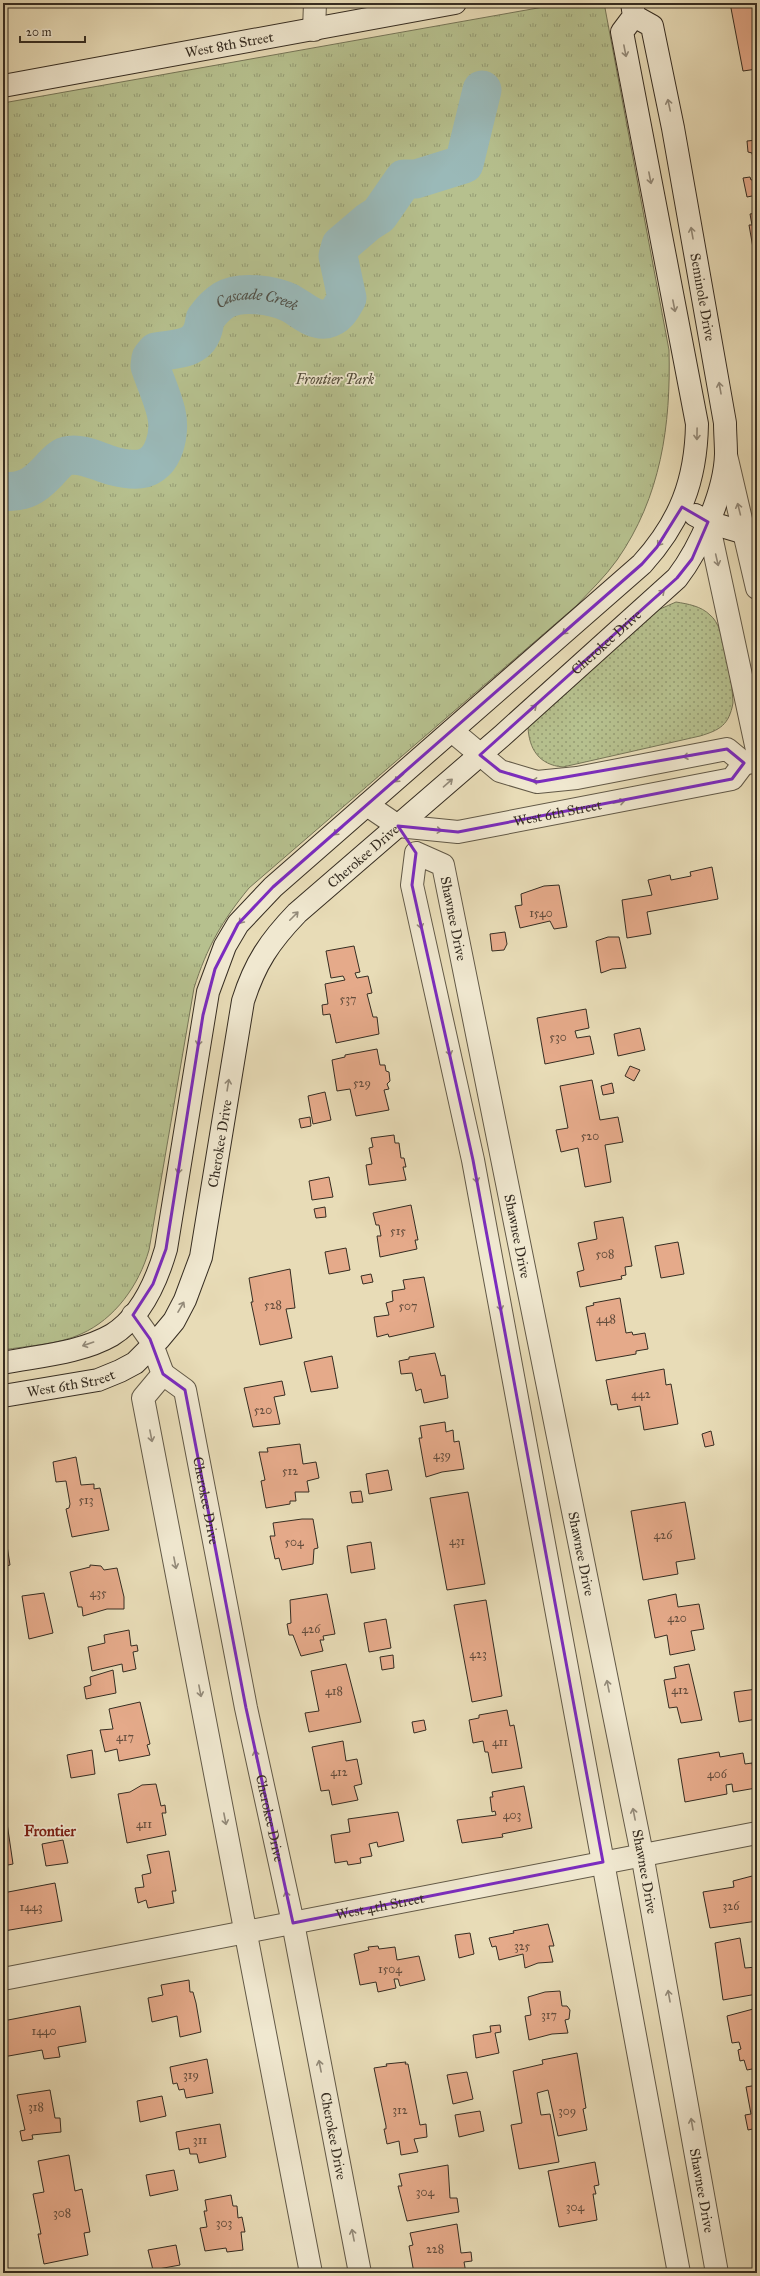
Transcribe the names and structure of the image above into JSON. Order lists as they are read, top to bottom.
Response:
{
  "streets": {
    "street": [
      "West 8th Street",
      "Seminole Drive",
      "Cherokee Drive",
      "West 6th Street",
      "Shawnee Drive",
      "West 4th Street"
    ]
  },
  "crossings": [
    ["Seminole Drive", "Cherokee Drive"],
    ["Cherokee Drive", "West 6th Street"],
    ["Cherokee Drive", "West 4th Street"],
    ["Shawnee Drive", "West 4th Street"]
  ],
  "districts": ["Frontier"],
  "water": ["Cascade Creek"],
  "parks": ["Frontier Park"],
  "house_numbers": [
    "1540",
    "537",
    "530",
    "529",
    "520",
    "515",
    "508",
    "528",
    "507",
    "448",
    "442",
    "520",
    "439",
    "512",
    "513",
    "426",
    "431",
    "504",
    "435",
    "420",
    "426",
    "423",
    "412",
    "418",
    "417",
    "411",
    "412",
    "406",
    "403",
    "411",
    "326",
    "1443",
    "325",
    "1504",
    "317",
    "1440",
    "319",
    "318",
    "312",
    "309",
    "311",
    "304",
    "304",
    "308",
    "303",
    "228"
  ],
  "scale_bar": "20 m"
}
